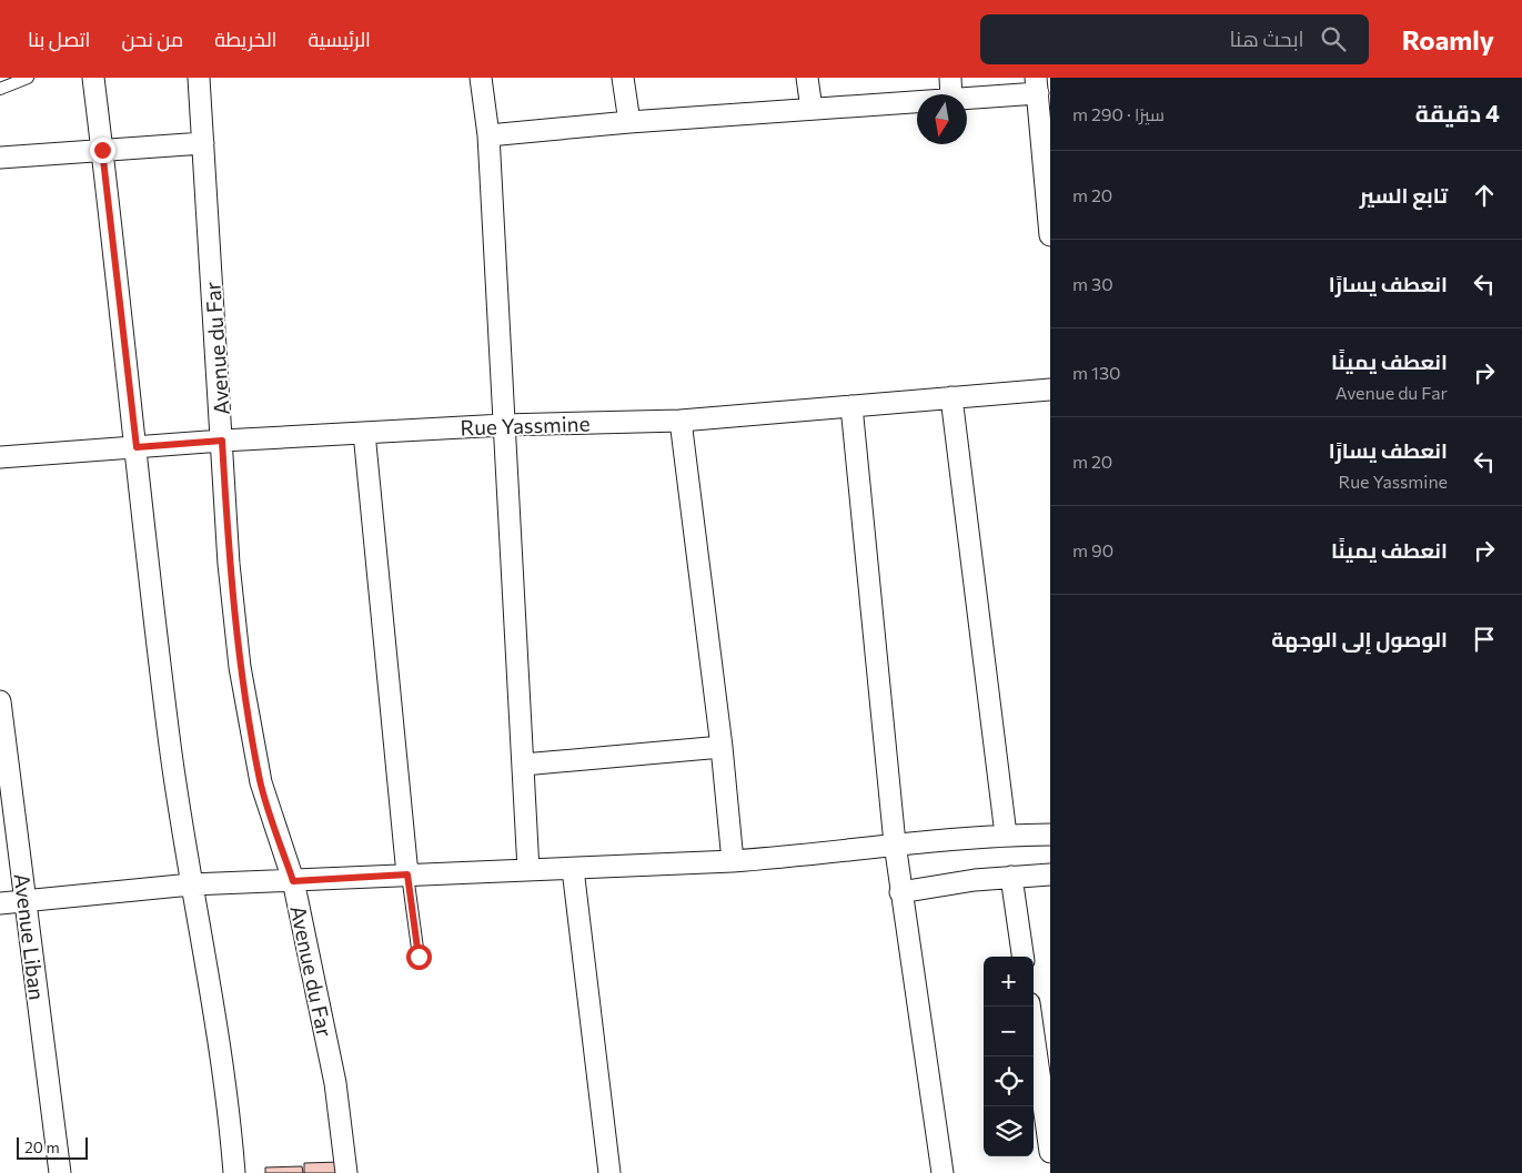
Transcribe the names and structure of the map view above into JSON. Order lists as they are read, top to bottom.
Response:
{
  "streets": {
    "street": ["Avenue du Far", "Rue Yassmine", "Avenue Liban"]
  },
  "crossings": [
    ["Avenue du Far", "Rue Yassmine"]
  ],
  "scale_bar": "20 m",
  "north": "bottom",
  "page": {
    "header": "Roamly",
    "search": "ابحث هنا",
    "nav": [
      "الرئيسية",
      "الخريطة",
      "من نحن",
      "اتصل بنا"
    ],
    "heading": ["4 دقيقة", "سيرًا · 290 m"],
    "list": [
      ["تابع السير", "20 m"],
      ["انعطف يسارًا", "30 m"],
      ["انعطف يمينًا", "Avenue du Far", "130 m"],
      ["انعطف يسارًا", "Rue Yassmine", "20 m"],
      ["انعطف يمينًا", "90 m"],
      "الوصول إلى الوجهة"
    ],
    "map_buttons": ["+", "−"],
    "scale": "20 m"
  }
}
